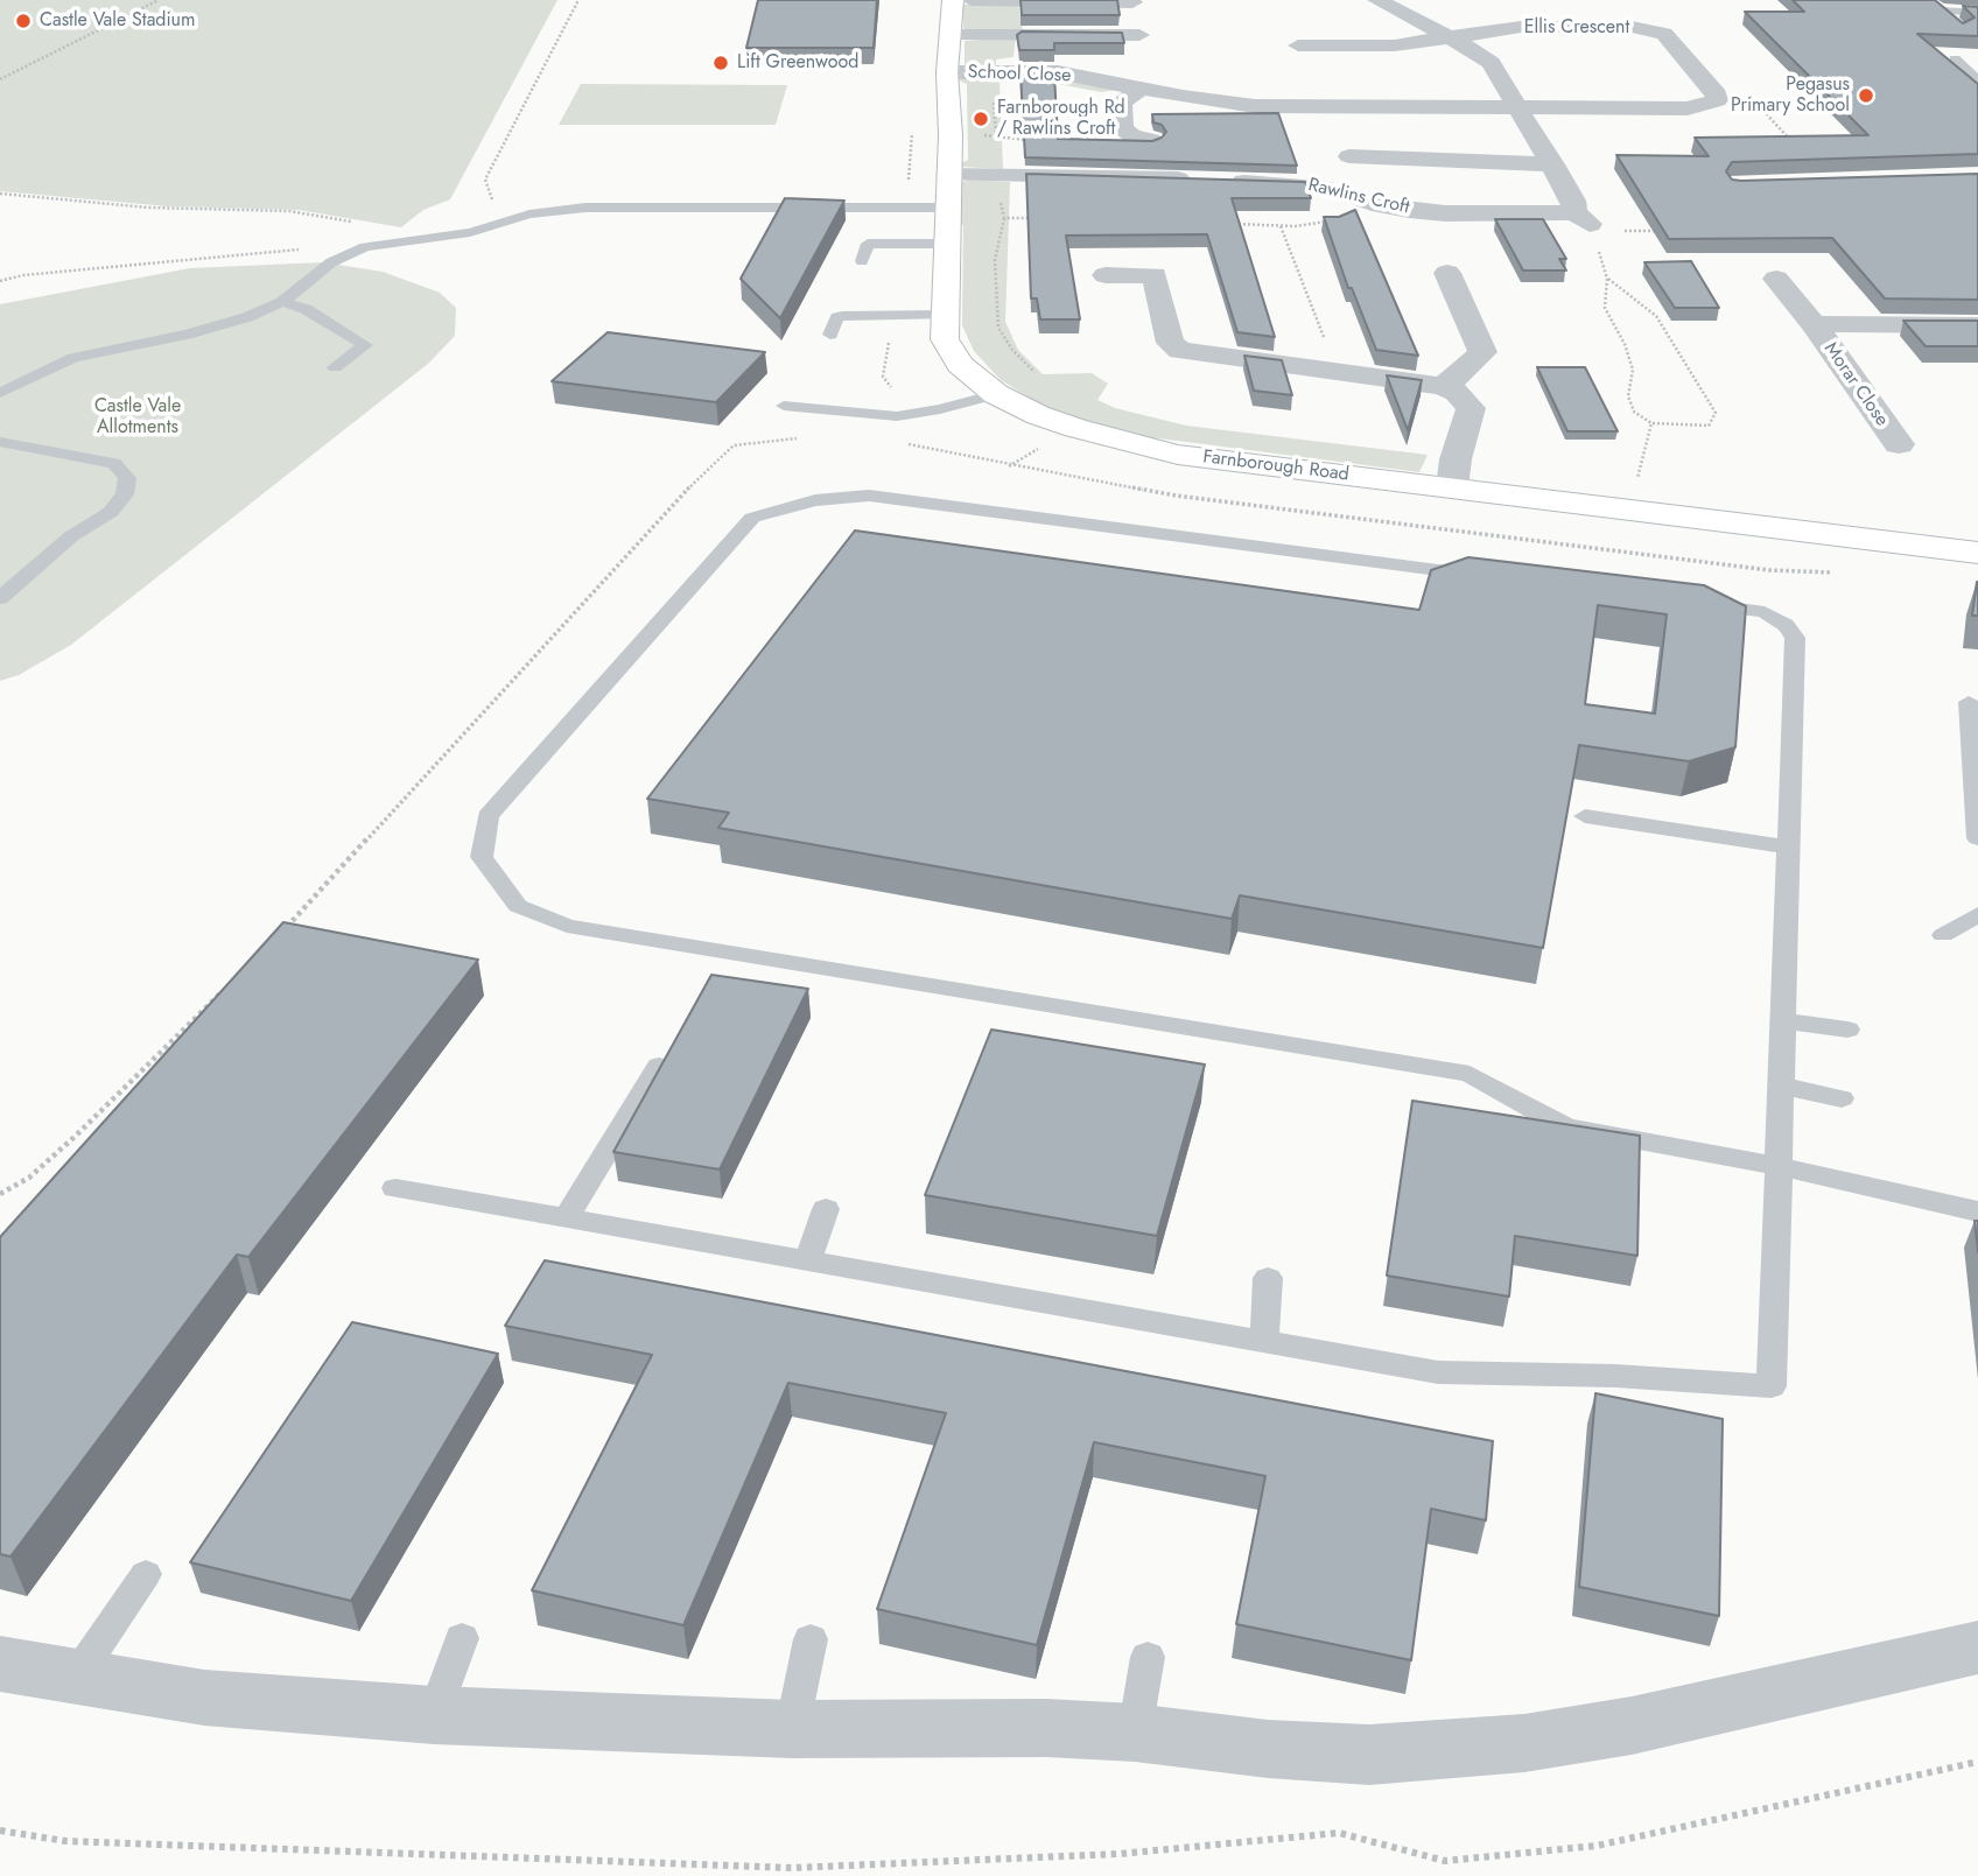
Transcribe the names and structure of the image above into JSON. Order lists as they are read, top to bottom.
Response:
{
  "streets": {
    "street": [
      "Ellis Crescent",
      "School Close",
      "Rawlins Croft",
      "Morar Close",
      "Farnborough Road"
    ]
  },
  "crossings": [
    ["Ellis Crescent", "School Close"],
    ["School Close", "Farnborough Road"],
    ["Rawlins Croft", "Farnborough Road"]
  ],
  "parks": ["Castle Vale Allotments"],
  "places": [
    "Castle Vale Stadium",
    "Lift Greenwood",
    "Pegasus Primary School",
    "Farnborough Rd / Rawlins Croft"
  ]
}
